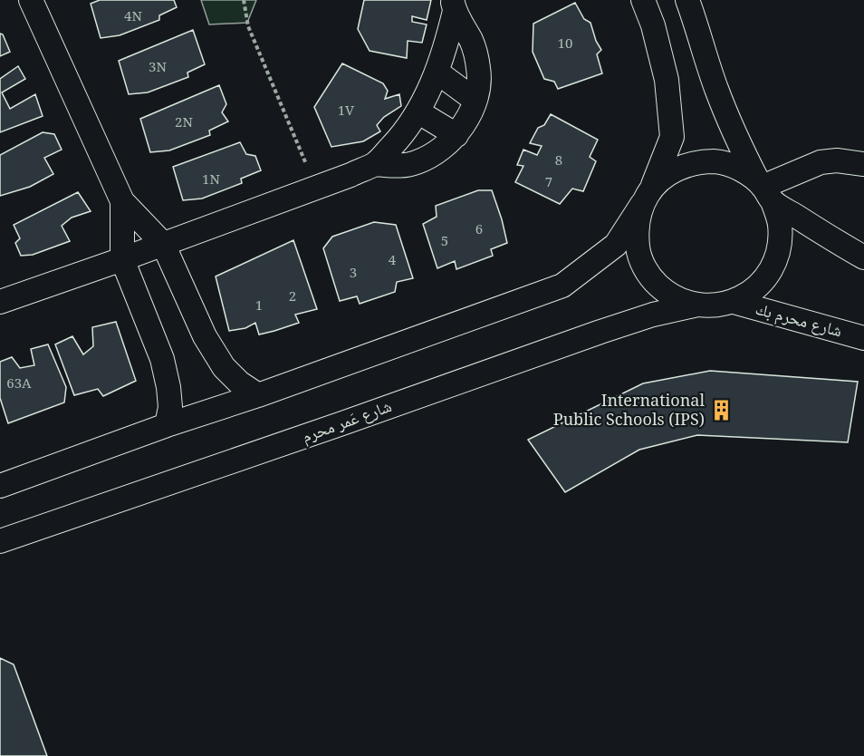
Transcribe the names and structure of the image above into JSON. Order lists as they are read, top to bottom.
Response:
{
  "streets": {
    "street": ["شارع محرم بك", "شارع عَمر محرم"]
  },
  "crossings": [
    ["شارع محرم بك", "شارع عَمر محرم"]
  ],
  "places": {
    "building": ["International Public Schools (IPS)"]
  },
  "house_numbers": [
    "4N",
    "10",
    "3N",
    "1V",
    "2N",
    "8",
    "1N",
    "7",
    "6",
    "5",
    "4",
    "3",
    "2",
    "1",
    "63A"
  ]
}
